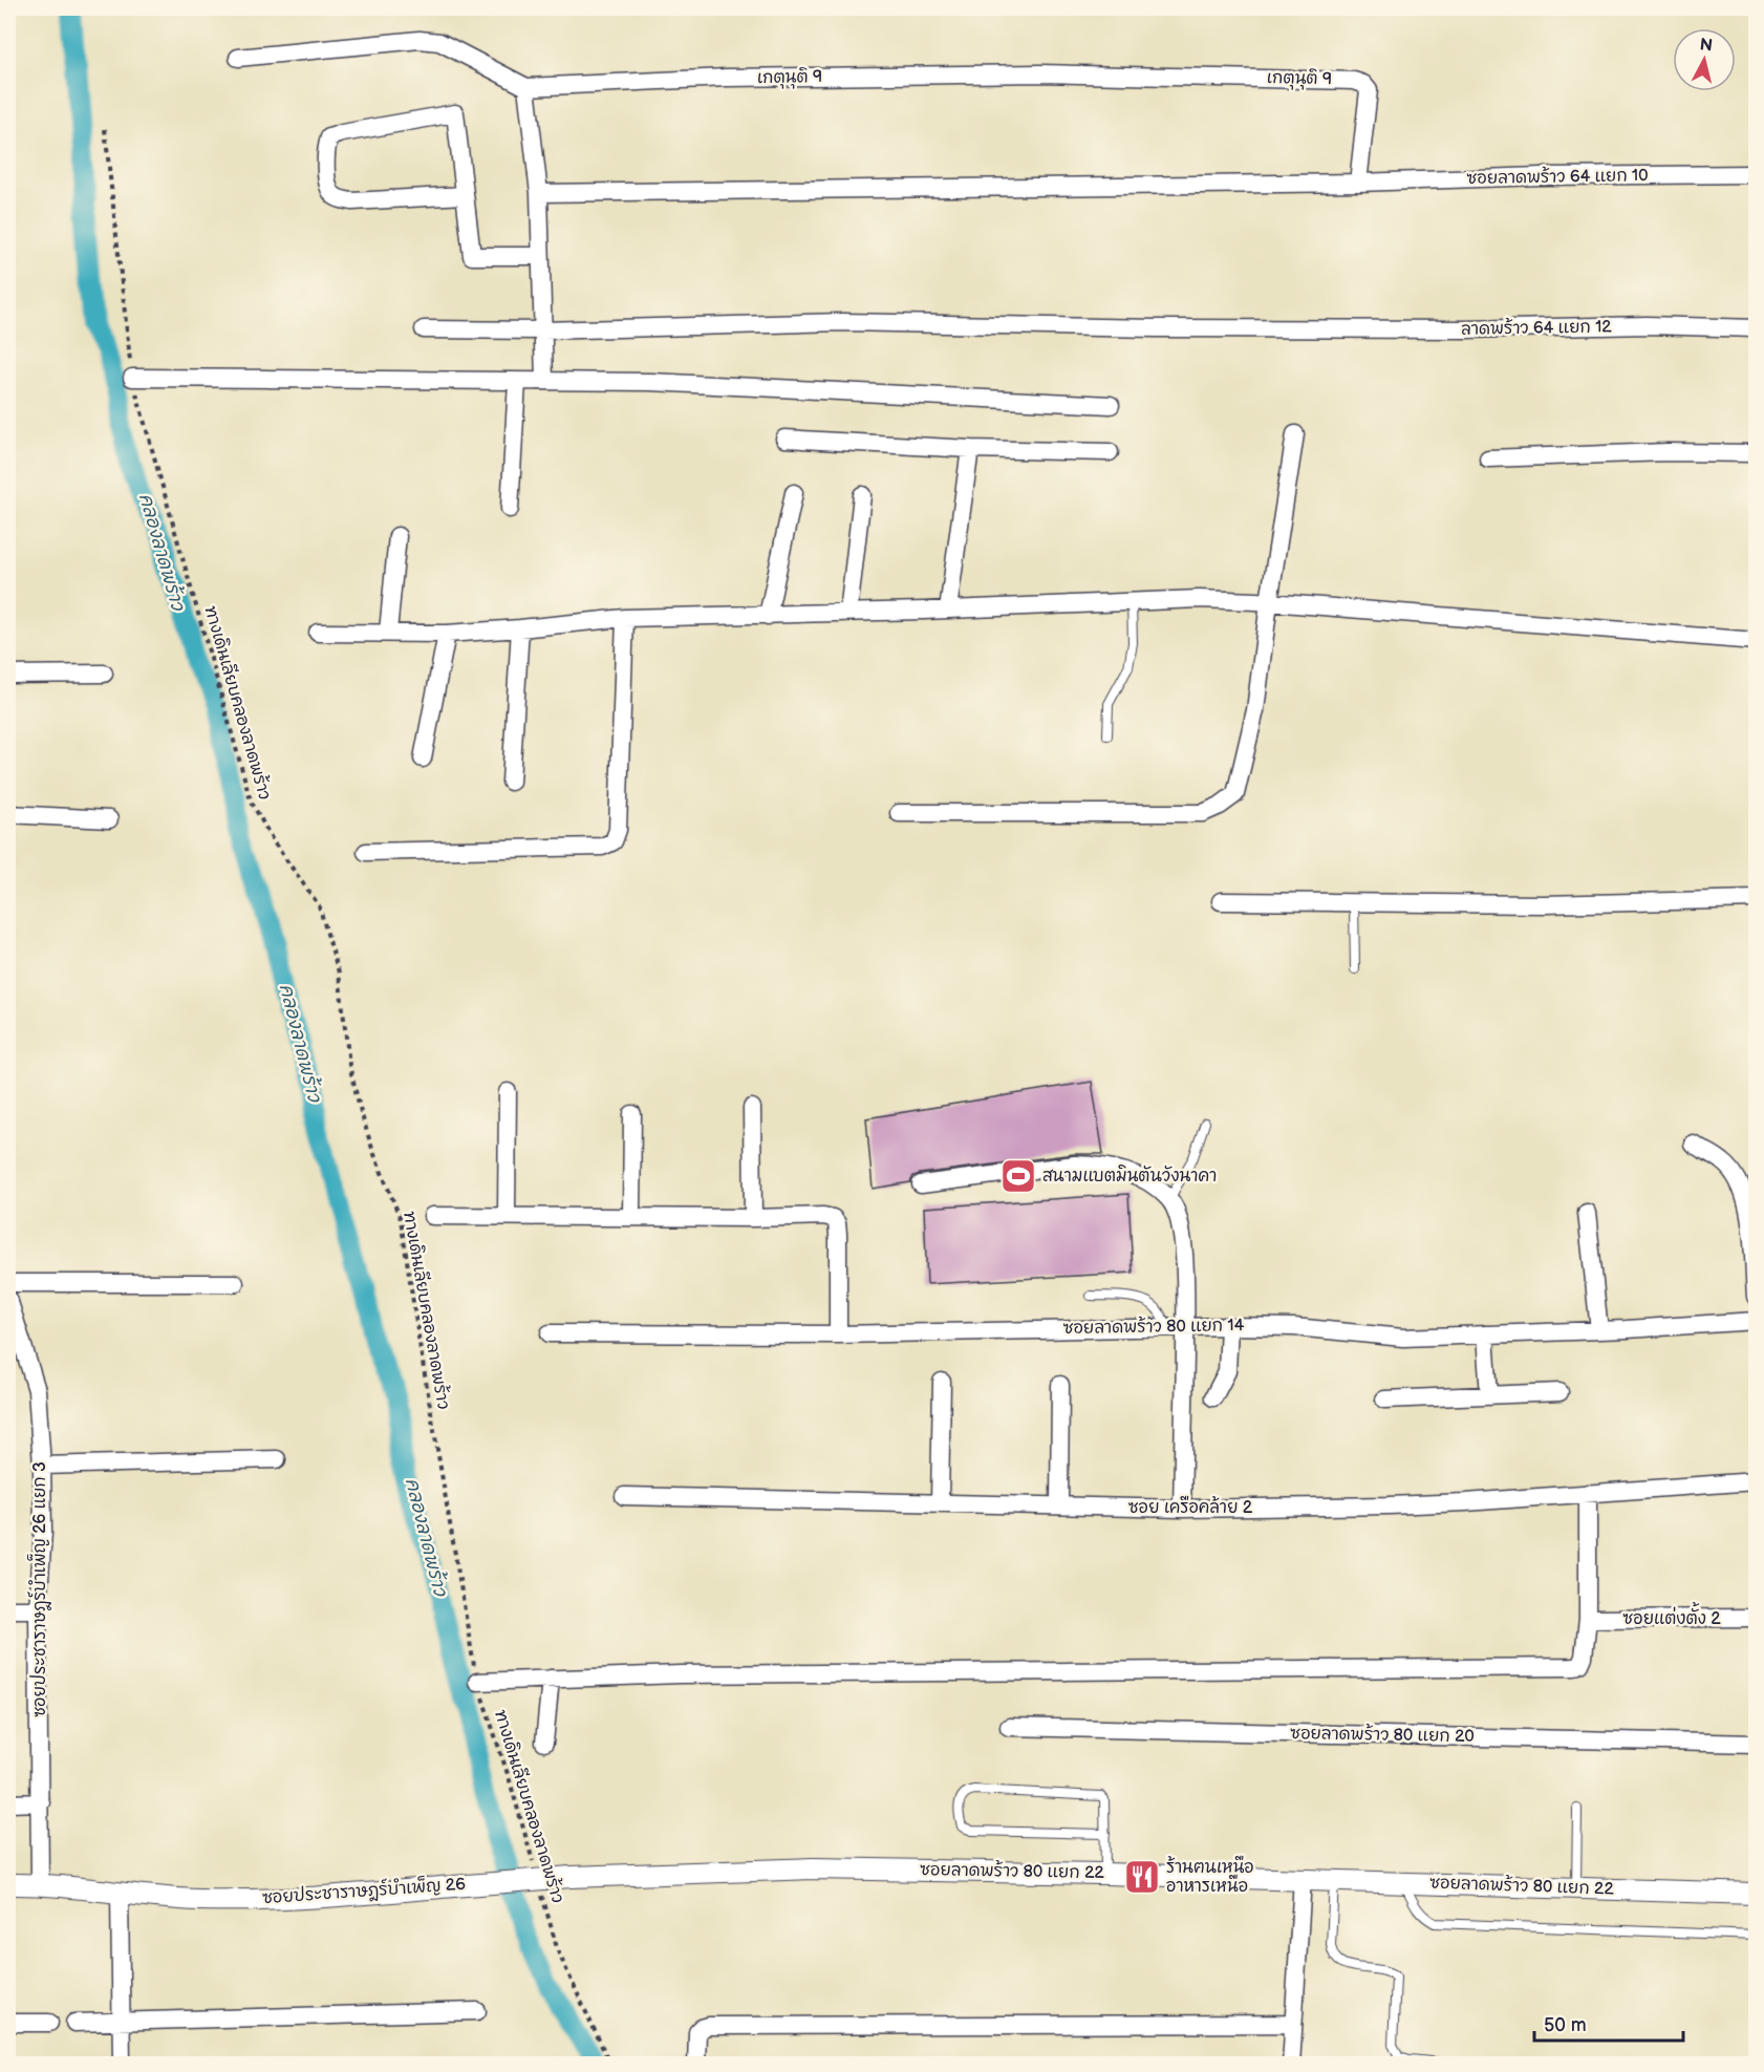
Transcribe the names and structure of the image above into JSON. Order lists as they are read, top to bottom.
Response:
{
  "streets": {
    "street": [
      "เกตุนุติ 9",
      "ซอยลาดพร้าว 64 แยก 10",
      "ลาดพร้าว 64 แยก 12",
      "ซอยลาดพร้าว 80 แยก 14",
      "ซอย เครือคล้าย 2",
      "ซอยประชาราษฎร์บำเพ็ญ 26 แยก 3",
      "ซอยแต่งตั้ง 2",
      "ซอยลาดพร้าว 80 แยก 20",
      "ซอยลาดพร้าว 80 แยก 22",
      "ซอยประชาราษฎร์บำเพ็ญ 26"
    ],
    "path": ["ทางเดินเลียบคลองลาดพร้าว"]
  },
  "crossings": [
    ["เกตุนุติ 9", "ซอยลาดพร้าว 64 แยก 10"],
    ["ซอยประชาราษฎร์บำเพ็ญ 26 แยก 3", "ซอยประชาราษฎร์บำเพ็ญ 26"],
    ["ซอยลาดพร้าว 80 แยก 22", "ซอยประชาราษฎร์บำเพ็ญ 26"]
  ],
  "water": ["คลองลาดพร้าว"],
  "places": {
    "sports": ["สนามแบตมินตันวังนาคา"],
    "restaurant": ["ร้านฅนเหนือ อาหารเหนือ"]
  },
  "scale_bar": "50 m",
  "north": "top"
}
